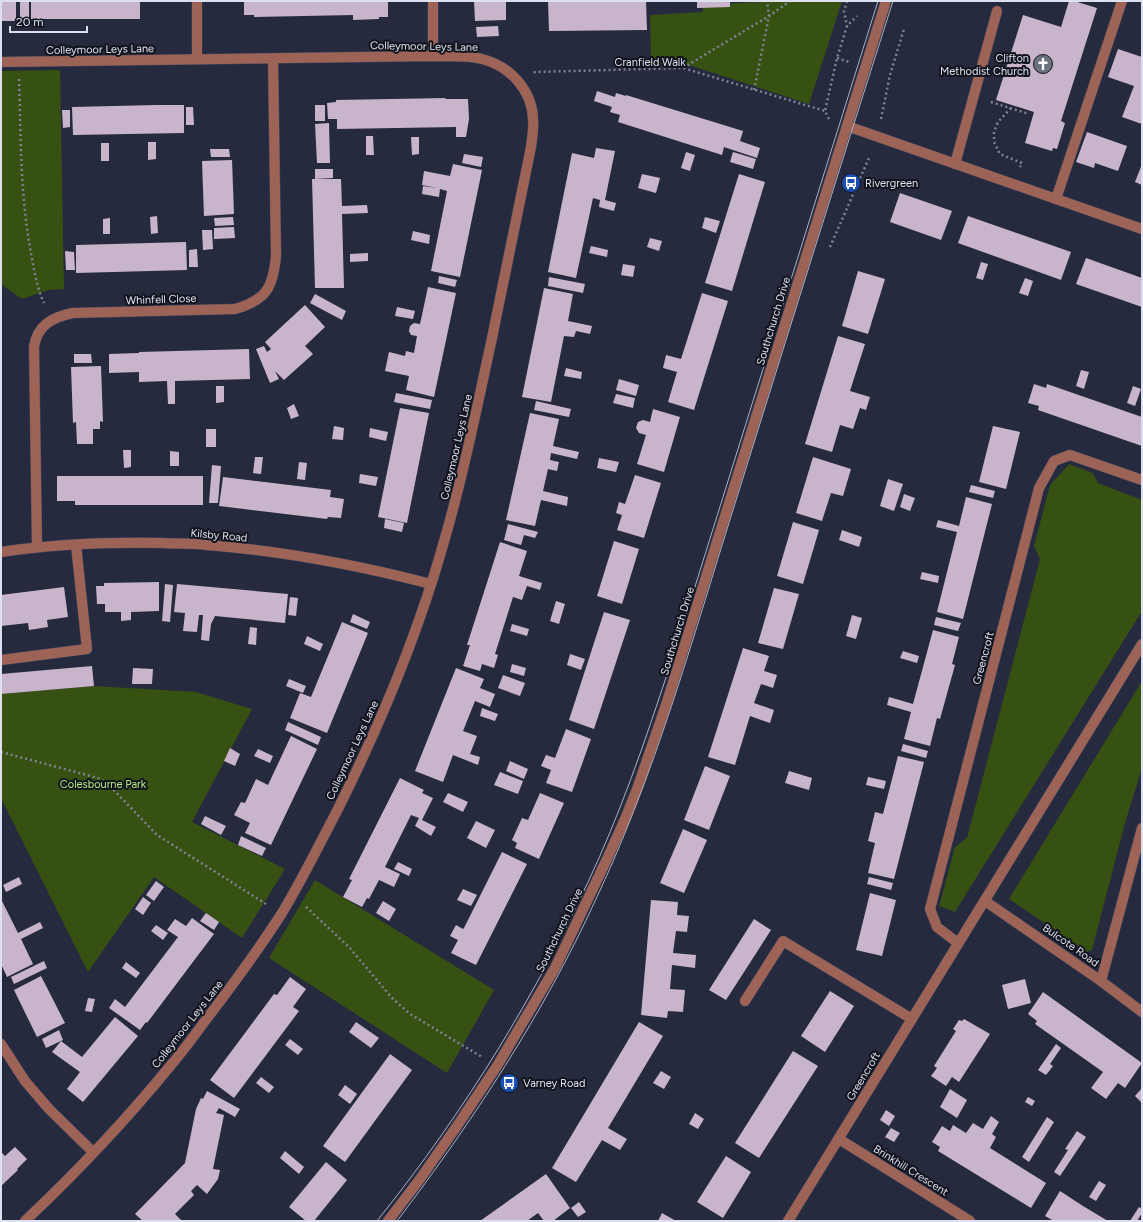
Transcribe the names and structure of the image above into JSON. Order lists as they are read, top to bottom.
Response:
{
  "streets": {
    "street": [
      "Colleymoor Leys Lane",
      "Whinfell Close",
      "Southchurch Drive",
      "Kilsby Road",
      "Greencroft",
      "Bulcote Road",
      "Brinkhill Crescent"
    ],
    "path": ["Cranfield Walk"]
  },
  "crossings": [
    ["Colleymoor Leys Lane", "Cranfield Walk"],
    ["Colleymoor Leys Lane", "Whinfell Close"],
    ["Colleymoor Leys Lane", "Kilsby Road"],
    ["Whinfell Close", "Kilsby Road"],
    ["Greencroft", "Bulcote Road"],
    ["Greencroft", "Brinkhill Crescent"]
  ],
  "parks": ["Colesbourne Park"],
  "places": {
    "church": ["Clifton Methodist Church"],
    "bus stop": ["Rivergreen", "Varney Road"]
  },
  "scale_bar": "20 m"
}
